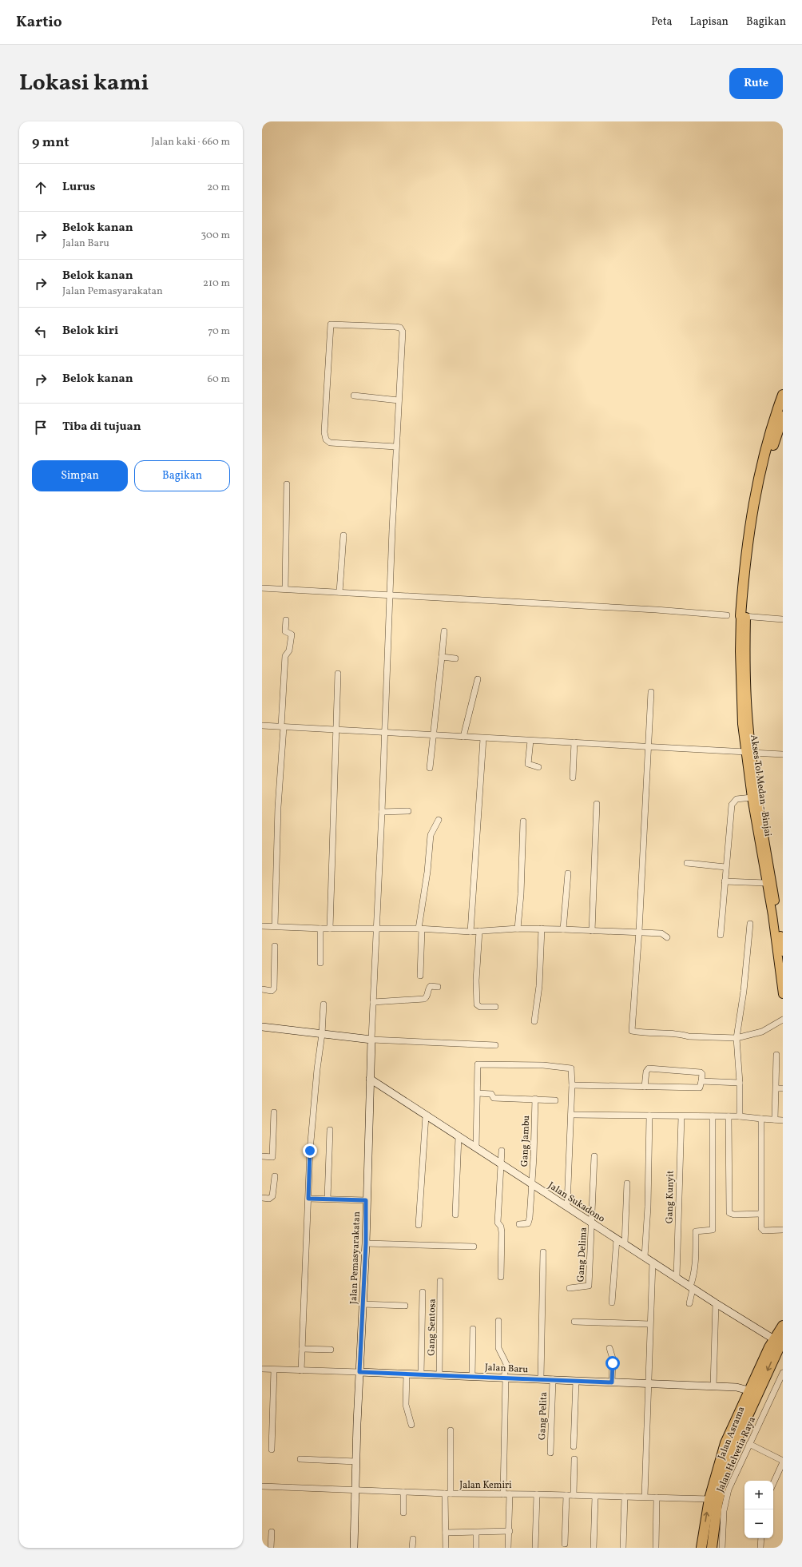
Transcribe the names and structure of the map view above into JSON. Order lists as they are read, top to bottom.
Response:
{
  "streets": {
    "highway": ["Jalan Asrama"],
    "main road": ["Akses Tol Medan - Binjai"],
    "street": [
      "Gang Jambu",
      "Gang Kunyit",
      "Jalan Sukadono",
      "Gang Delima",
      "Jalan Pemasyarakatan",
      "Gang Sentosa",
      "Jalan Baru",
      "Gang Pelita",
      "Jalan Helvetia Raya",
      "Jalan Kemiri"
    ]
  },
  "crossings": [
    ["Gang Jambu", "Jalan Sukadono"],
    ["Gang Kunyit", "Jalan Sukadono"],
    ["Jalan Sukadono", "Gang Delima"],
    ["Jalan Sukadono", "Jalan Pemasyarakatan"],
    ["Jalan Sukadono", "Jalan Asrama"],
    ["Jalan Pemasyarakatan", "Jalan Baru"],
    ["Jalan Pemasyarakatan", "Jalan Kemiri"],
    ["Gang Sentosa", "Jalan Baru"],
    ["Jalan Baru", "Gang Pelita"],
    ["Jalan Baru", "Jalan Asrama"],
    ["Jalan Asrama", "Jalan Kemiri"]
  ],
  "page": {
    "header": "Kartio",
    "nav": ["Peta", "Lapisan", "Bagikan"],
    "title": "Lokasi kami",
    "buttons": [
      "Rute",
      ["Simpan", "Bagikan"]
    ],
    "heading": ["9 mnt", "Jalan kaki · 660 m"],
    "list": [
      ["Lurus", "20 m"],
      ["Belok kanan", "Jalan Baru", "300 m"],
      ["Belok kanan", "Jalan Pemasyarakatan", "210 m"],
      ["Belok kiri", "70 m"],
      ["Belok kanan", "60 m"],
      "Tiba di tujuan"
    ],
    "map_buttons": ["+", "−"]
  }
}
